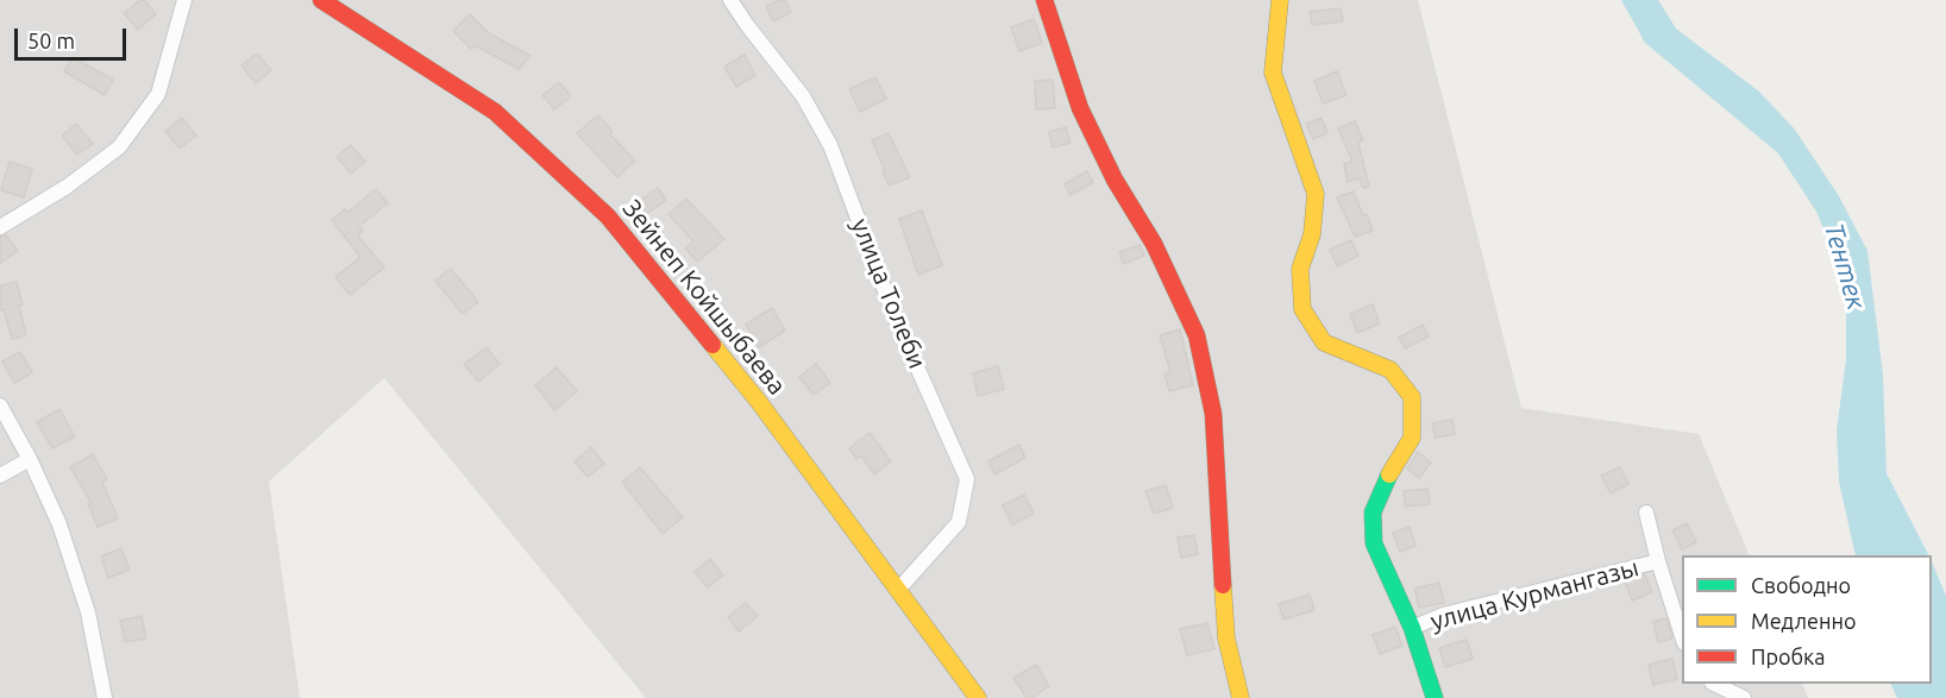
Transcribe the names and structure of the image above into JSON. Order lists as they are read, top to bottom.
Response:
{
  "streets": {
    "street": ["улица Толеби", "Зейнеп Койшыбаева", "улица Курмангазы"]
  },
  "crossings": [
    ["улица Толеби", "Зейнеп Койшыбаева"]
  ],
  "water": ["Тентек"],
  "legend": ["Свободно", "Медленно", "Пробка"],
  "scale_bar": "50 m"
}
